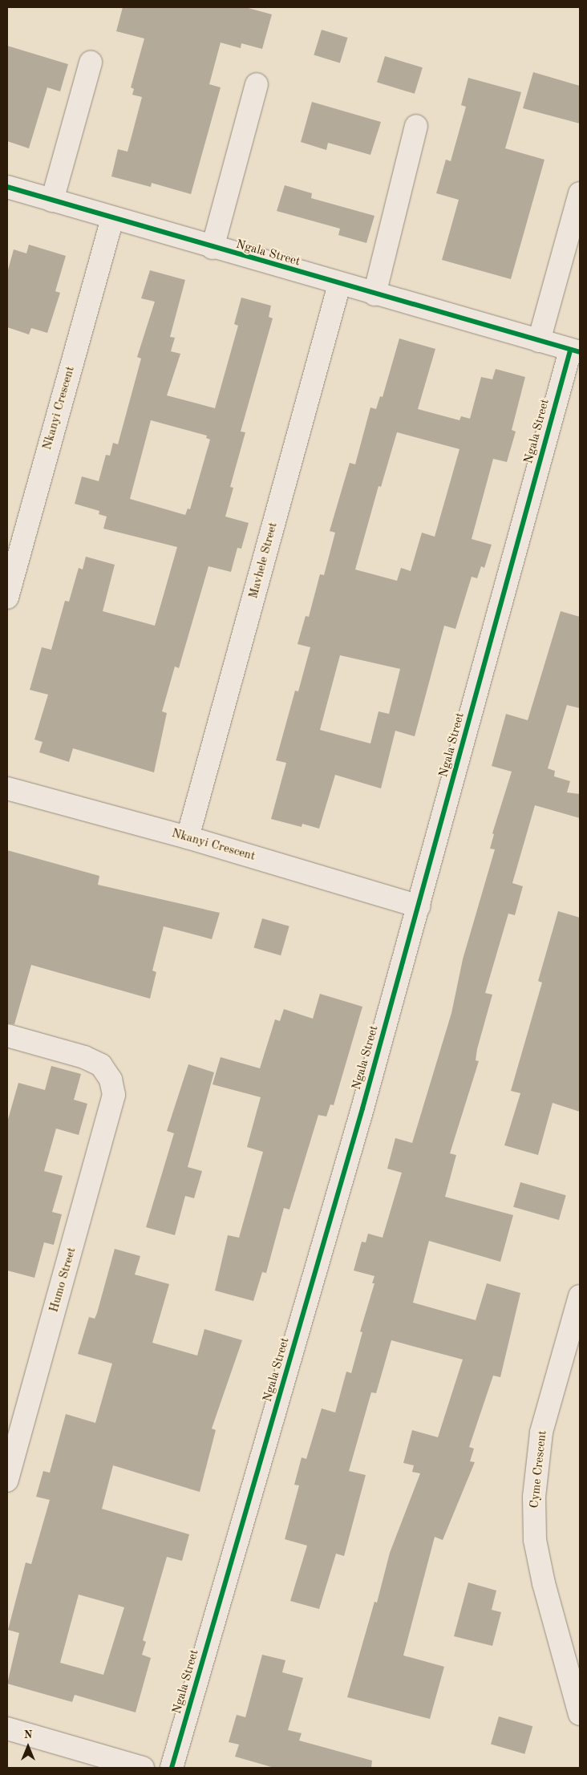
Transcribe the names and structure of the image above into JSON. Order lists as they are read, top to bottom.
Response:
{
  "streets": {
    "street": [
      "Ngala Street",
      "Nkanyi Crescent",
      "Mavhele Street",
      "Humo Street",
      "Cyme Crescent"
    ]
  },
  "crossings": [
    ["Ngala Street", "Nkanyi Crescent"],
    ["Ngala Street", "Mavhele Street"],
    ["Nkanyi Crescent", "Mavhele Street"]
  ],
  "north": "top"
}
